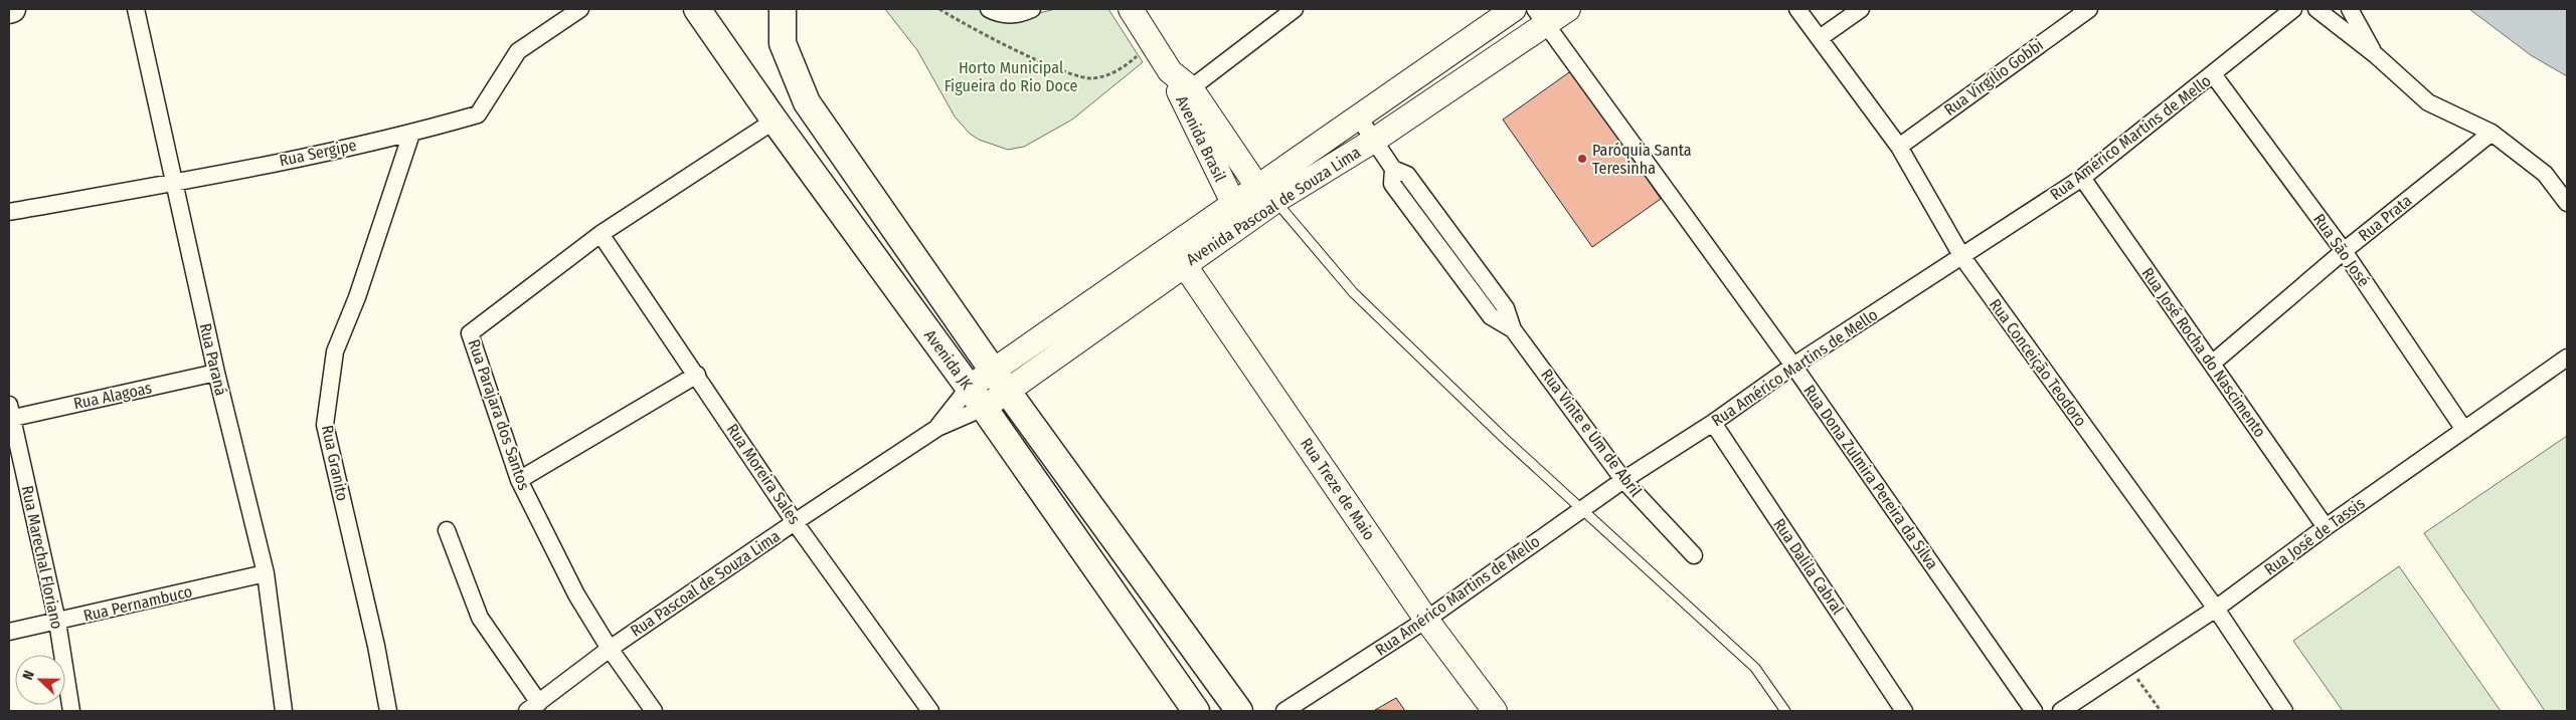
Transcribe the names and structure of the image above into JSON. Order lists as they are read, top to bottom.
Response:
{
  "streets": {
    "main road": ["Avenida JK"],
    "street": [
      "Rua Virgílio Gobbi",
      "Rua Américo Martins de Mello",
      "Avenida Brasil",
      "Rua Sergipe",
      "Avenida Pascoal de Souza Lima",
      "Rua Prata",
      "Rua São José",
      "Rua José Rocha do Nascimento",
      "Rua Paraná",
      "Rua Conceição Teodoro",
      "Rua Alagoas",
      "Rua Parajara dos Santos",
      "Rua Vinte e Um de Abril",
      "Rua Granito",
      "Rua Moreira Sales",
      "Rua Dona Zulmira Pereira da Silva",
      "Rua Treze de Maio",
      "Rua José de Tassis",
      "Rua Marechal Floriano",
      "Rua Dalila Cabral",
      "Rua Pascoal de Souza Lima",
      "Rua Pernambuco"
    ]
  },
  "crossings": [
    ["Rua Virgílio Gobbi", "Rua Conceição Teodoro"],
    ["Rua Américo Martins de Mello", "Rua São José"],
    ["Rua Américo Martins de Mello", "Rua José Rocha do Nascimento"],
    ["Rua Américo Martins de Mello", "Rua Conceição Teodoro"],
    ["Rua Américo Martins de Mello", "Rua Vinte e Um de Abril"],
    ["Rua Américo Martins de Mello", "Rua Dona Zulmira Pereira da Silva"],
    ["Rua Américo Martins de Mello", "Rua Treze de Maio"],
    ["Rua Américo Martins de Mello", "Rua Dalila Cabral"],
    ["Avenida Brasil", "Avenida Pascoal de Souza Lima"],
    ["Rua Sergipe", "Rua Paraná"],
    ["Rua Sergipe", "Rua Granito"],
    ["Avenida Pascoal de Souza Lima", "Avenida JK"],
    ["Avenida Pascoal de Souza Lima", "Rua Vinte e Um de Abril"],
    ["Avenida Pascoal de Souza Lima", "Rua Dona Zulmira Pereira da Silva"],
    ["Avenida Pascoal de Souza Lima", "Rua Treze de Maio"],
    ["Avenida Pascoal de Souza Lima", "Rua Pascoal de Souza Lima"],
    ["Rua Prata", "Rua São José"],
    ["Rua Prata", "Rua José Rocha do Nascimento"],
    ["Rua São José", "Rua José de Tassis"],
    ["Rua José Rocha do Nascimento", "Rua José de Tassis"],
    ["Rua Paraná", "Rua Alagoas"],
    ["Rua Paraná", "Rua Pernambuco"],
    ["Avenida JK", "Rua Parajara dos Santos"],
    ["Avenida JK", "Rua Pascoal de Souza Lima"],
    ["Rua Conceição Teodoro", "Rua José de Tassis"],
    ["Rua Alagoas", "Rua Marechal Floriano"],
    ["Rua Parajara dos Santos", "Rua Moreira Sales"],
    ["Rua Parajara dos Santos", "Rua Pascoal de Souza Lima"],
    ["Rua Moreira Sales", "Rua Pascoal de Souza Lima"],
    ["Rua Marechal Floriano", "Rua Pernambuco"]
  ],
  "parks": ["Horto Municipal Figueira do Rio Doce"],
  "places": ["Paróquia Santa Teresinha"],
  "north": "left"
}
